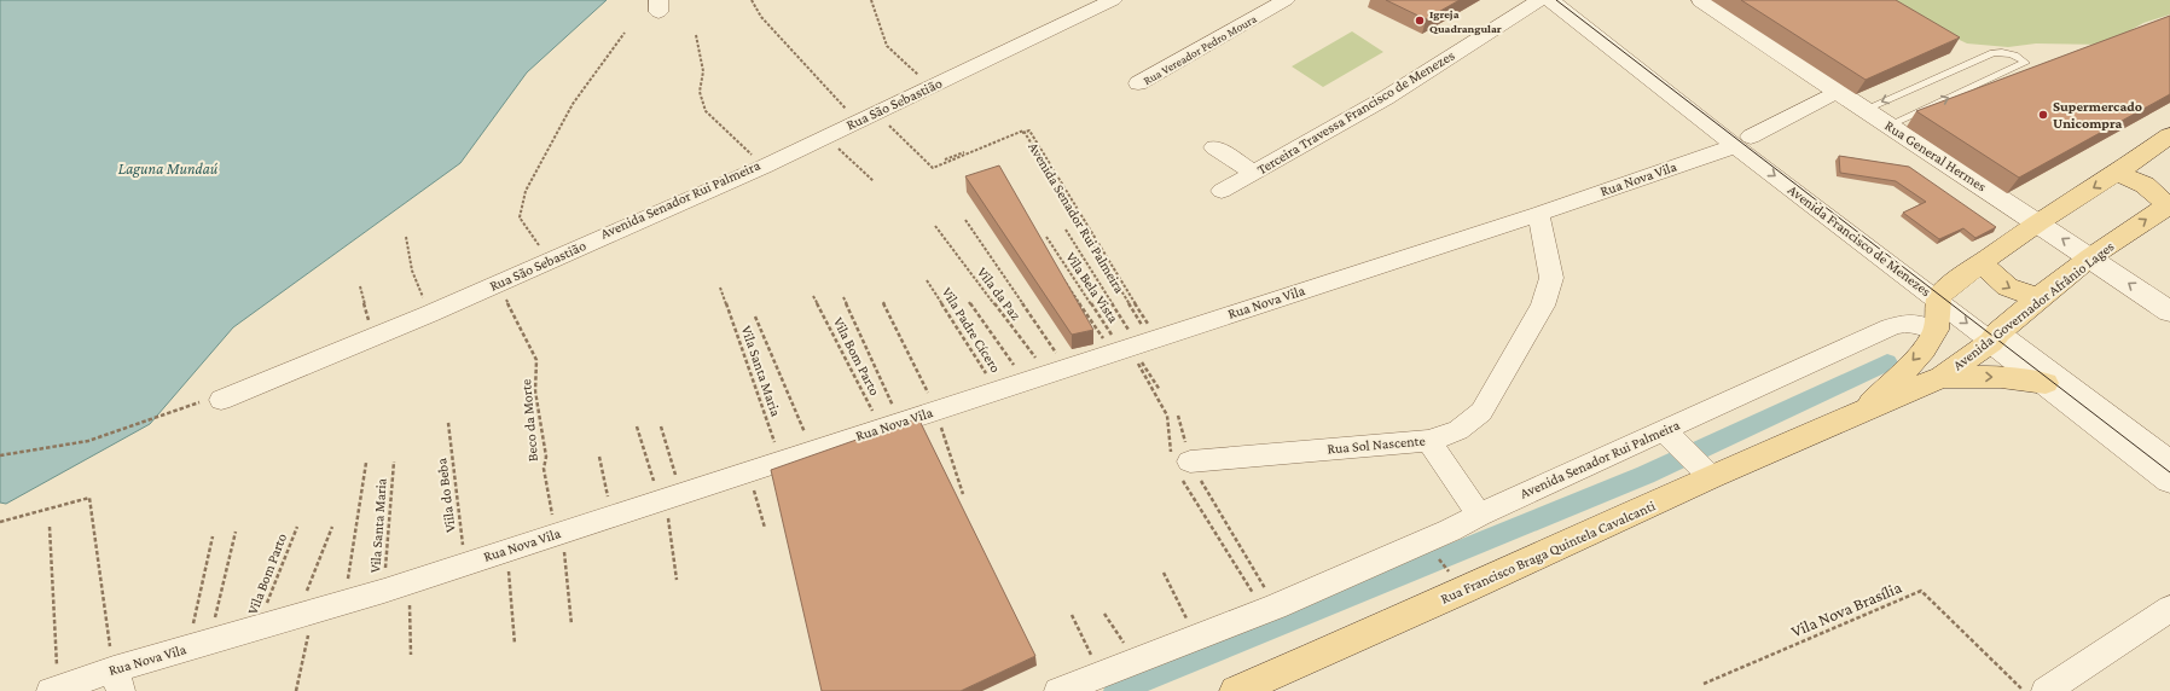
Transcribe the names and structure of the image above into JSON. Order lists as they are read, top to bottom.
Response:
{
  "streets": {
    "main road": ["Avenida Governador Afrânio Lages", "Rua Francisco Braga Quintela Cavalcanti"],
    "street": [
      "Rua Vereador Pedro Moura",
      "Rua São Sebastião",
      "Terceira Travessa Francisco de Menezes",
      "Rua General Hermes",
      "Rua Nova Vila",
      "Avenida Senador Rui Palmeira",
      "Avenida Francisco de Menezes",
      "Rua Sol Nascente"
    ],
    "path": [
      "Vila Bela Vista",
      "Vila da Paz",
      "Vila Padre Cícero",
      "Vila Bom Parto",
      "Vila Santa Maria",
      "Beco da Morte",
      "Viila do Beba",
      "Vila Nova Brasília"
    ]
  },
  "crossings": [
    ["Rua São Sebastião", "Beco da Morte"],
    ["Rua General Hermes", "Rua Nova Vila"],
    ["Rua General Hermes", "Avenida Governador Afrânio Lages"],
    ["Rua Nova Vila", "Avenida Senador Rui Palmeira"],
    ["Rua Nova Vila", "Avenida Francisco de Menezes"],
    ["Rua Nova Vila", "Vila Bela Vista"],
    ["Rua Nova Vila", "Vila da Paz"],
    ["Rua Nova Vila", "Vila Padre Cícero"],
    ["Rua Nova Vila", "Vila Bom Parto"],
    ["Rua Nova Vila", "Vila Santa Maria"],
    ["Rua Nova Vila", "Beco da Morte"],
    ["Rua Nova Vila", "Rua Sol Nascente"],
    ["Rua Nova Vila", "Viila do Beba"],
    ["Avenida Senador Rui Palmeira", "Vila Bela Vista"],
    ["Avenida Senador Rui Palmeira", "Rua Sol Nascente"],
    ["Avenida Francisco de Menezes", "Avenida Governador Afrânio Lages"],
    ["Avenida Governador Afrânio Lages", "Rua Francisco Braga Quintela Cavalcanti"]
  ],
  "one_way": ["Avenida Francisco de Menezes"],
  "water": ["Laguna Mundaú"],
  "places": ["Igreja Quadrangular", "Supermercado Unicompra"]
}
